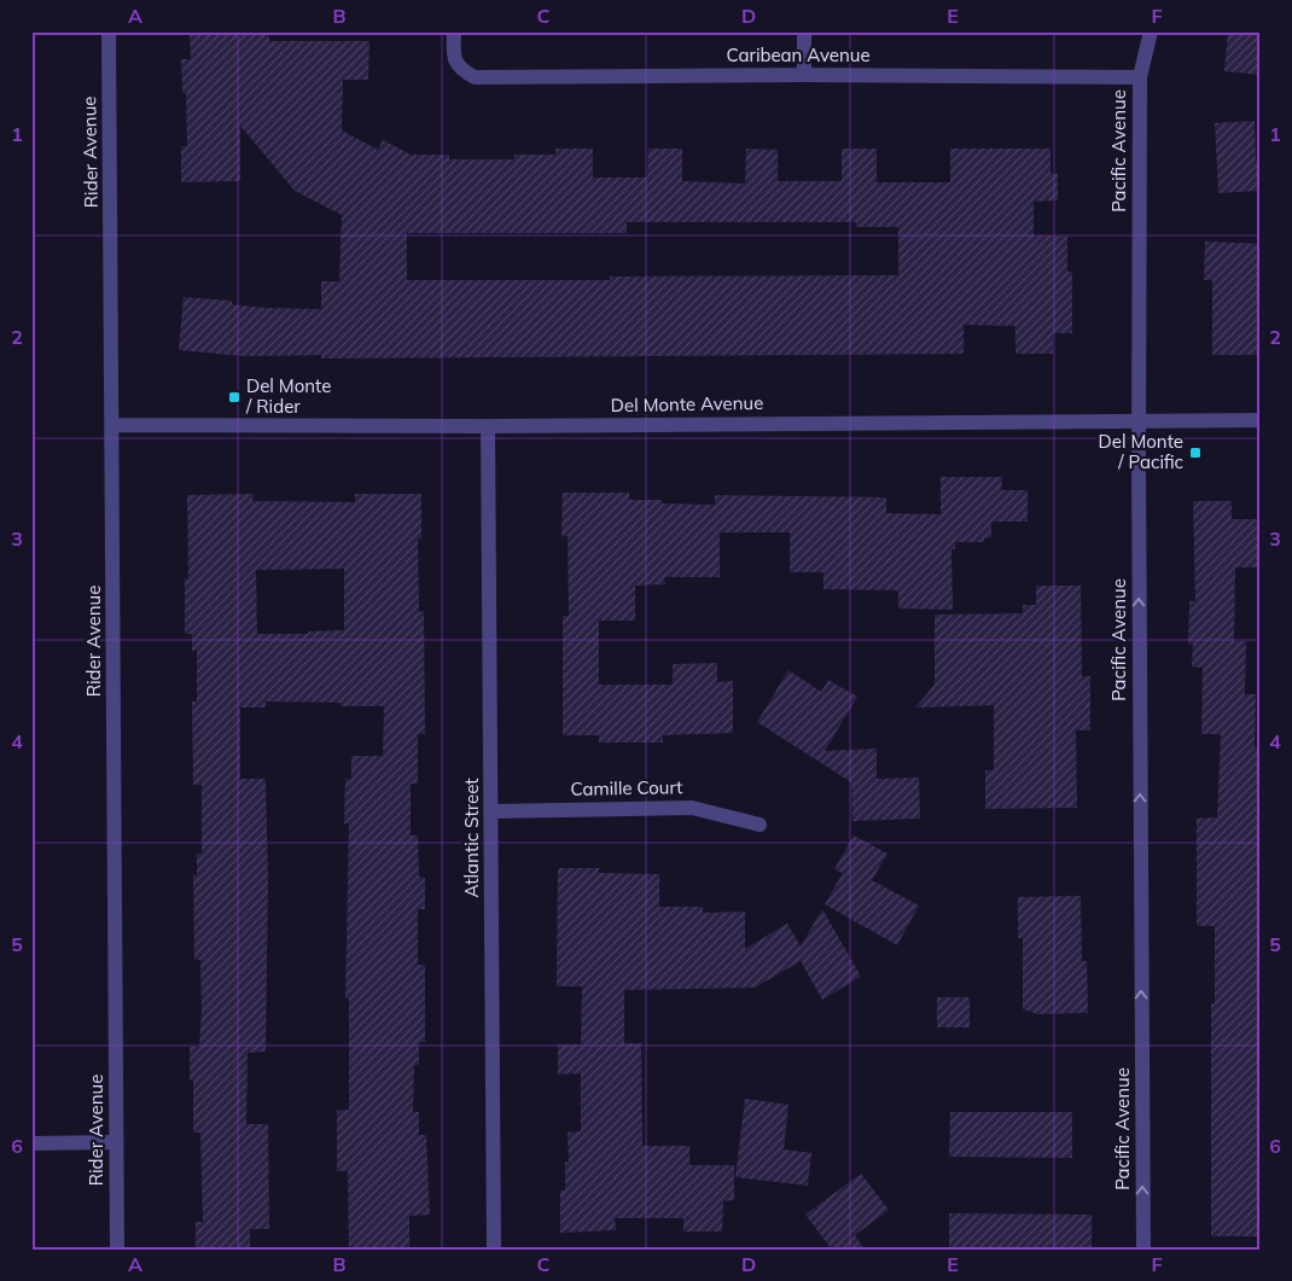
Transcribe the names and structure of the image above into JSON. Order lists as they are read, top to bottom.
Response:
{
  "streets": {
    "street": [
      "Caribean Avenue",
      "Pacific Avenue",
      "Rider Avenue",
      "Del Monte Avenue",
      "Camille Court",
      "Atlantic Street"
    ]
  },
  "crossings": [
    ["Caribean Avenue", "Pacific Avenue"],
    ["Pacific Avenue", "Del Monte Avenue"],
    ["Rider Avenue", "Del Monte Avenue"],
    ["Del Monte Avenue", "Atlantic Street"],
    ["Camille Court", "Atlantic Street"]
  ],
  "one_way": ["Pacific Avenue"],
  "places": {
    "transit": ["Del Monte / Rider", "Del Monte / Pacific"]
  },
  "grid": {
    "columns": [
      "A",
      "B",
      "C",
      "D",
      "E",
      "F"
    ],
    "rows": [
      "1",
      "2",
      "3",
      "4",
      "5",
      "6"
    ]
  }
}
